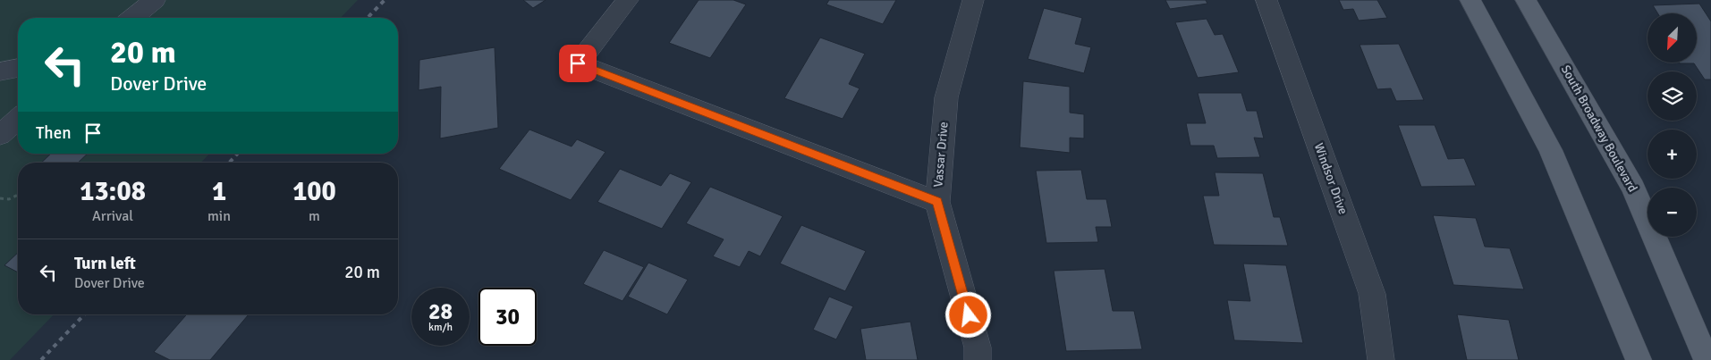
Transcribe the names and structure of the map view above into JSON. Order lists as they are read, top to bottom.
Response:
{
  "streets": {
    "main road": ["South Broadway Boulevard"],
    "street": ["Vassar Drive", "Windsor Drive"]
  },
  "north": "bottom left",
  "page": {
    "map_buttons": ["+", "−"],
    "turn": ["20 m", "Dover Drive"],
    "then": "Then",
    "eta": [
      "13:08",
      "Arrival",
      "1",
      "min",
      "100",
      "m"
    ],
    "list": [
      {
        "name": "Turn left",
        "note": "Dover Drive",
        "value": "20 m"
      }
    ],
    "speed": "28 km/h",
    "limit": "30"
  }
}
